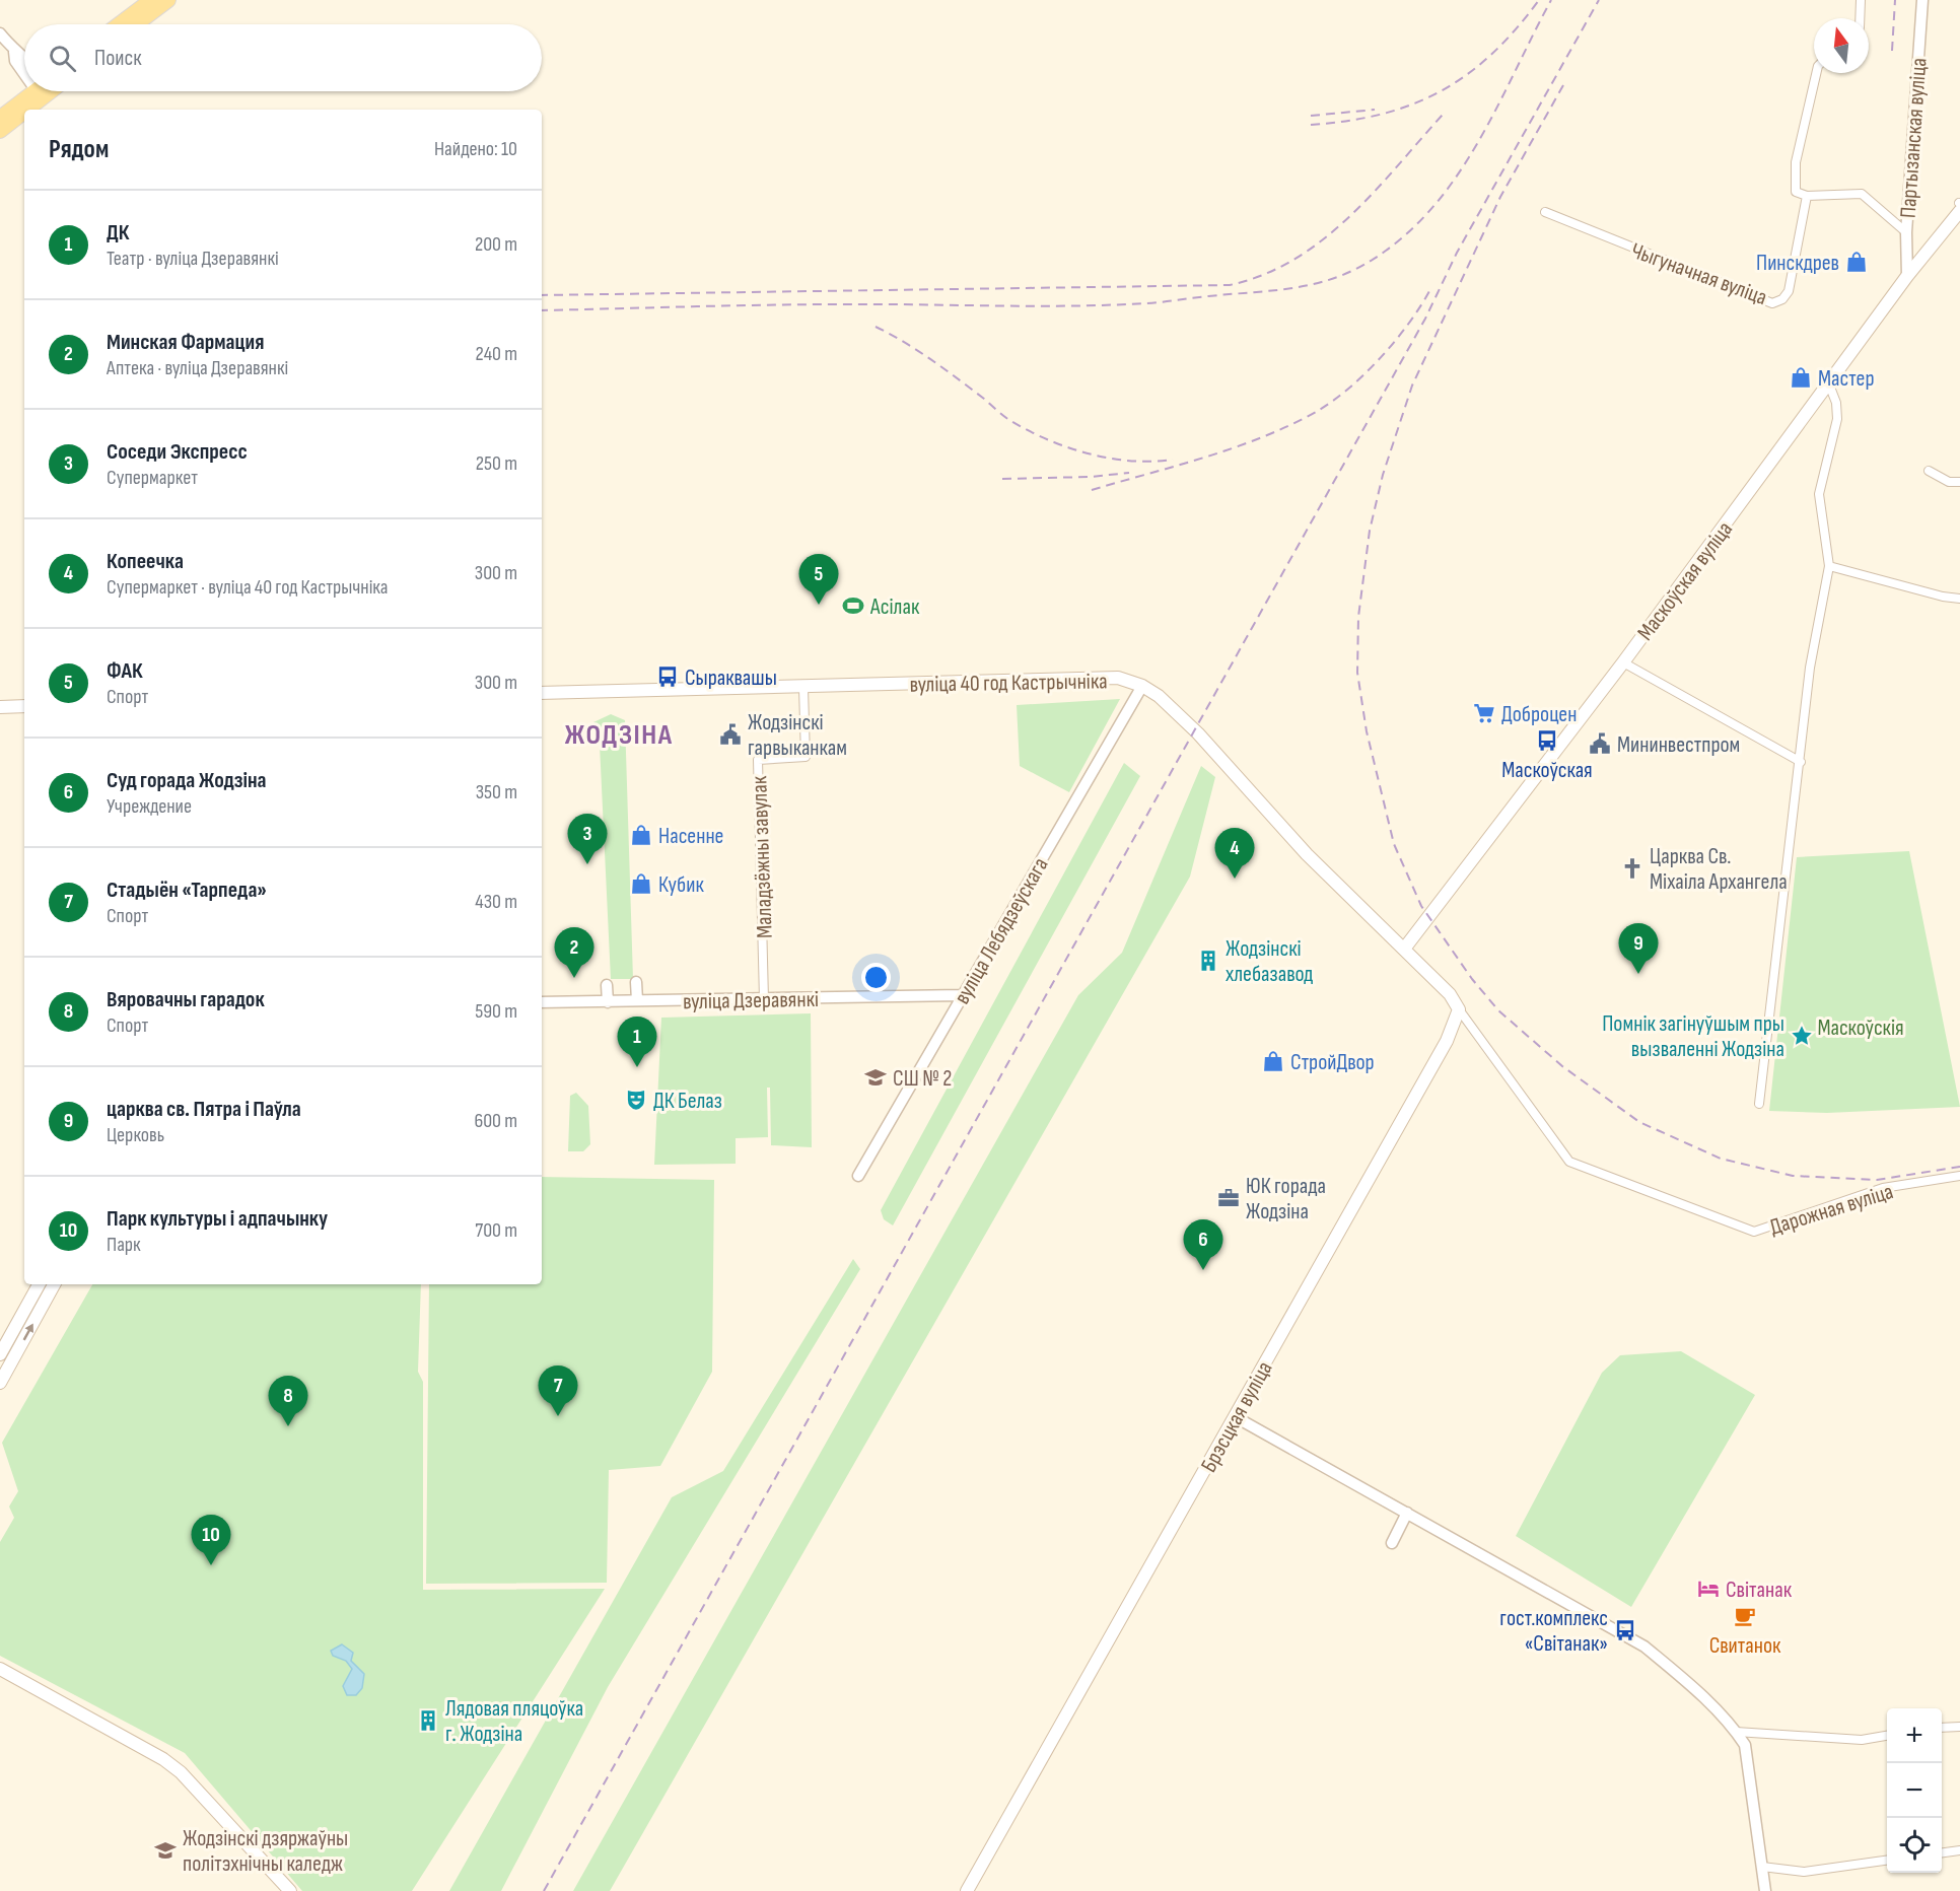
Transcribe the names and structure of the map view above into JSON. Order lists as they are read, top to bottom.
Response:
{
  "streets": {
    "main road": ["Маскоўская вуліца", "вуліца 40 год Кастрычніка", "Брэсцкая вуліца"],
    "street": [
      "Партызанская вуліца",
      "Чыгуначная вуліца",
      "Маладзёжны завулак",
      "вуліца Лебядзеўскага",
      "вуліца Дзеравянкі",
      "Дарожная вуліца"
    ]
  },
  "crossings": [
    ["Партызанская вуліца", "Маскоўская вуліца"],
    ["Маскоўская вуліца", "вуліца 40 год Кастрычніка"],
    ["вуліца 40 год Кастрычніка", "Маладзёжны завулак"],
    ["вуліца 40 год Кастрычніка", "вуліца Лебядзеўскага"],
    ["Маладзёжны завулак", "вуліца Дзеравянкі"],
    ["вуліца Лебядзеўскага", "вуліца Дзеравянкі"],
    ["Дарожная вуліца", "Брэсцкая вуліца"]
  ],
  "districts": ["ЖОДЗІНА"],
  "parks": ["Маскоўскія"],
  "places": {
    "shop": [
      "Пинскдрев",
      "Мастер",
      "Насенне",
      "Кубик",
      "СтройДвор"
    ],
    "sports": ["Асілак"],
    "bus stop": ["Сыраквашы", "Маскоўская", "гост.комплекс «Світанак»"],
    "supermarket": ["Доброцен"],
    "public building": ["Жодзінскі гарвыканкам", "Мининвестпром"],
    "church": ["Царква Св. Міхаіла Архангела"],
    "building": ["Жодзінскі хлебазавод", "Лядовая пляцоўка г. Жодзіна"],
    "place": ["Помнік загінуўшым пры вызваленні Жодзіна"],
    "school or university": ["СШ № 2", "Жодзінскі дзяржаўны політэхнічны каледж"],
    "theatre": ["ДК Белаз"],
    "office": ["ЮК горада Жодзіна"],
    "hotel": ["Світанак"],
    "cafe": ["Свитанок"]
  },
  "north": "top",
  "page": {
    "search": "Поиск",
    "heading": ["Рядом", "Найдено: 10"],
    "list": [
      {
        "mark": "1",
        "name": "ДК",
        "note": "Театр · вуліца Дзеравянкі",
        "value": "200 m"
      },
      {
        "mark": "2",
        "name": "Минская Фармация",
        "note": "Аптека · вуліца Дзеравянкі",
        "value": "240 m"
      },
      {
        "mark": "3",
        "name": "Соседи Экспресс",
        "note": "Супермаркет",
        "value": "250 m"
      },
      {
        "mark": "4",
        "name": "Копеечка",
        "note": "Супермаркет · вуліца 40 год Кастрычніка",
        "value": "300 m"
      },
      {
        "mark": "5",
        "name": "ФАК",
        "note": "Спорт",
        "value": "300 m"
      },
      {
        "mark": "6",
        "name": "Суд горада Жодзіна",
        "note": "Учреждение",
        "value": "350 m"
      },
      {
        "mark": "7",
        "name": "Стадыён «Тарпеда»",
        "note": "Спорт",
        "value": "430 m"
      },
      {
        "mark": "8",
        "name": "Вяровачны гарадок",
        "note": "Спорт",
        "value": "590 m"
      },
      {
        "mark": "9",
        "name": "царква св. Пятра і Паўла",
        "note": "Церковь",
        "value": "600 m"
      },
      {
        "mark": "10",
        "name": "Парк культуры і адпачынку",
        "note": "Парк",
        "value": "700 m"
      }
    ],
    "pins": [
      "5",
      "3",
      "4",
      "9",
      "2",
      "1",
      "6",
      "7",
      "8",
      "10"
    ],
    "map_buttons": ["+", "−"]
  }
}
